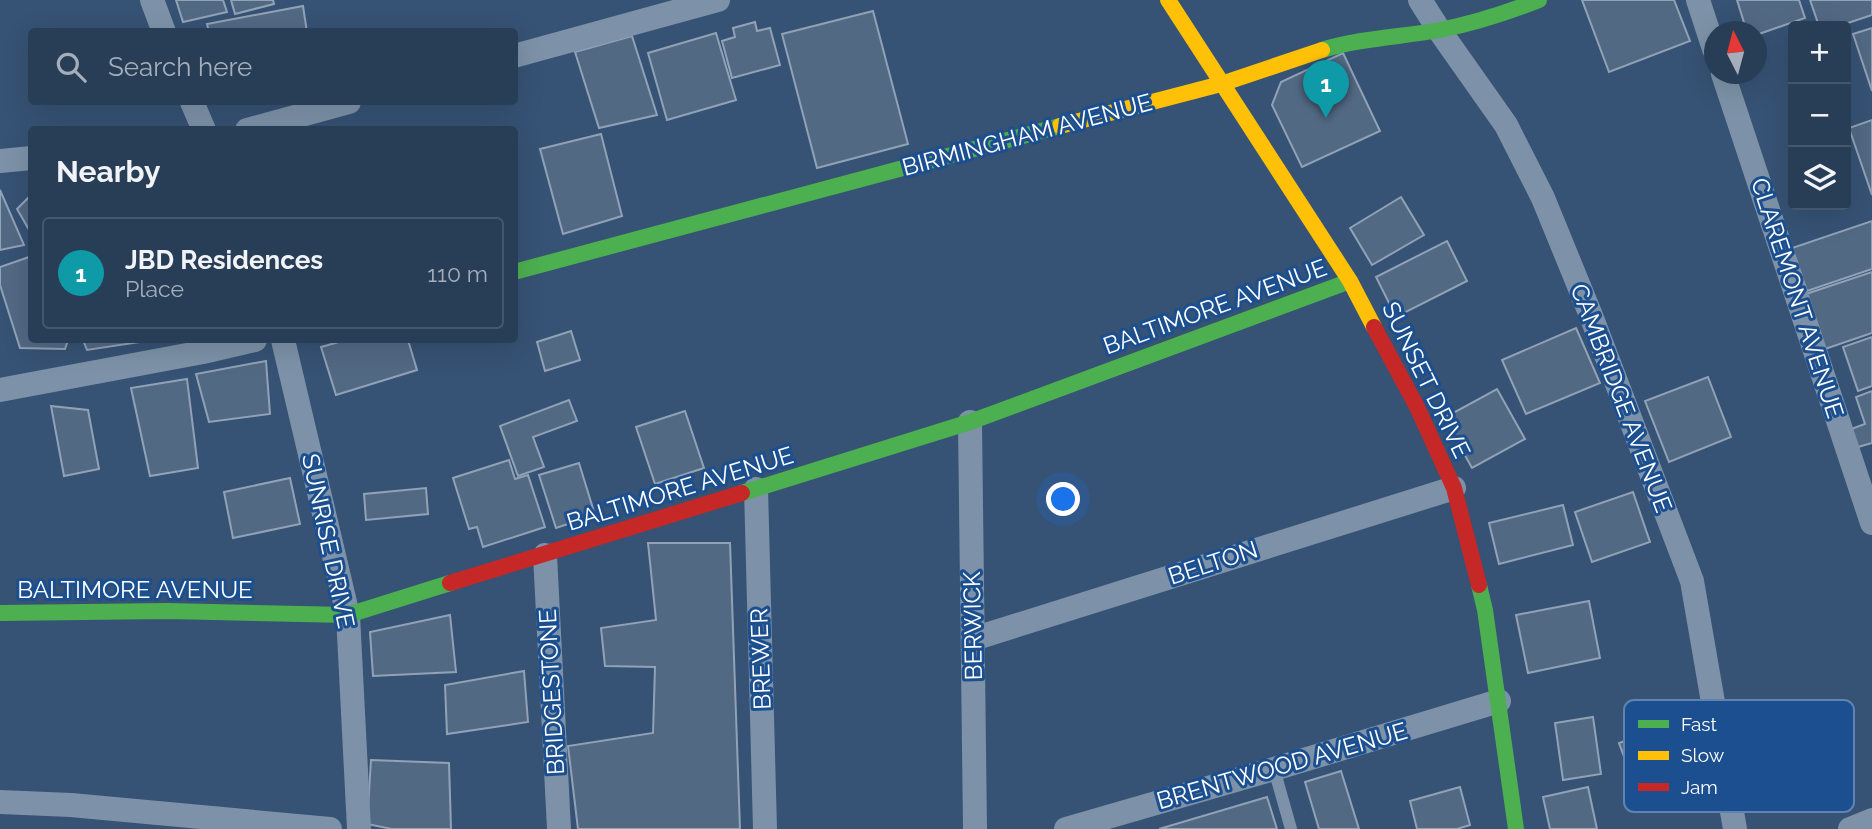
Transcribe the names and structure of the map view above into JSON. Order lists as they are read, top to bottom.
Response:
{
  "streets": {
    "street": [
      "BIRMINGHAM AVENUE",
      "CLAREMONT AVENUE",
      "BALTIMORE AVENUE",
      "SUNSET DRIVE",
      "CAMBRIDGE AVENUE",
      "SUNRISE DRIVE",
      "BELTON",
      "BERWICK",
      "BREWER",
      "BRIDGESTONE",
      "BRENTWOOD AVENUE"
    ]
  },
  "crossings": [
    ["BIRMINGHAM AVENUE", "SUNSET DRIVE"],
    ["BIRMINGHAM AVENUE", "CAMBRIDGE AVENUE"],
    ["BALTIMORE AVENUE", "SUNSET DRIVE"],
    ["BALTIMORE AVENUE", "SUNRISE DRIVE"],
    ["BALTIMORE AVENUE", "BERWICK"],
    ["BALTIMORE AVENUE", "BREWER"],
    ["BALTIMORE AVENUE", "BRIDGESTONE"],
    ["SUNSET DRIVE", "BELTON"],
    ["SUNSET DRIVE", "BRENTWOOD AVENUE"],
    ["BELTON", "BERWICK"]
  ],
  "legend": ["Fast", "Slow", "Jam"],
  "north": "top",
  "page": {
    "map_buttons": ["+", "−"],
    "search": "Search here",
    "pins": "1",
    "heading": "Nearby",
    "list": [
      {
        "mark": "1",
        "name": "JBD Residences",
        "note": "Place",
        "value": "110 m"
      }
    ]
  }
}
